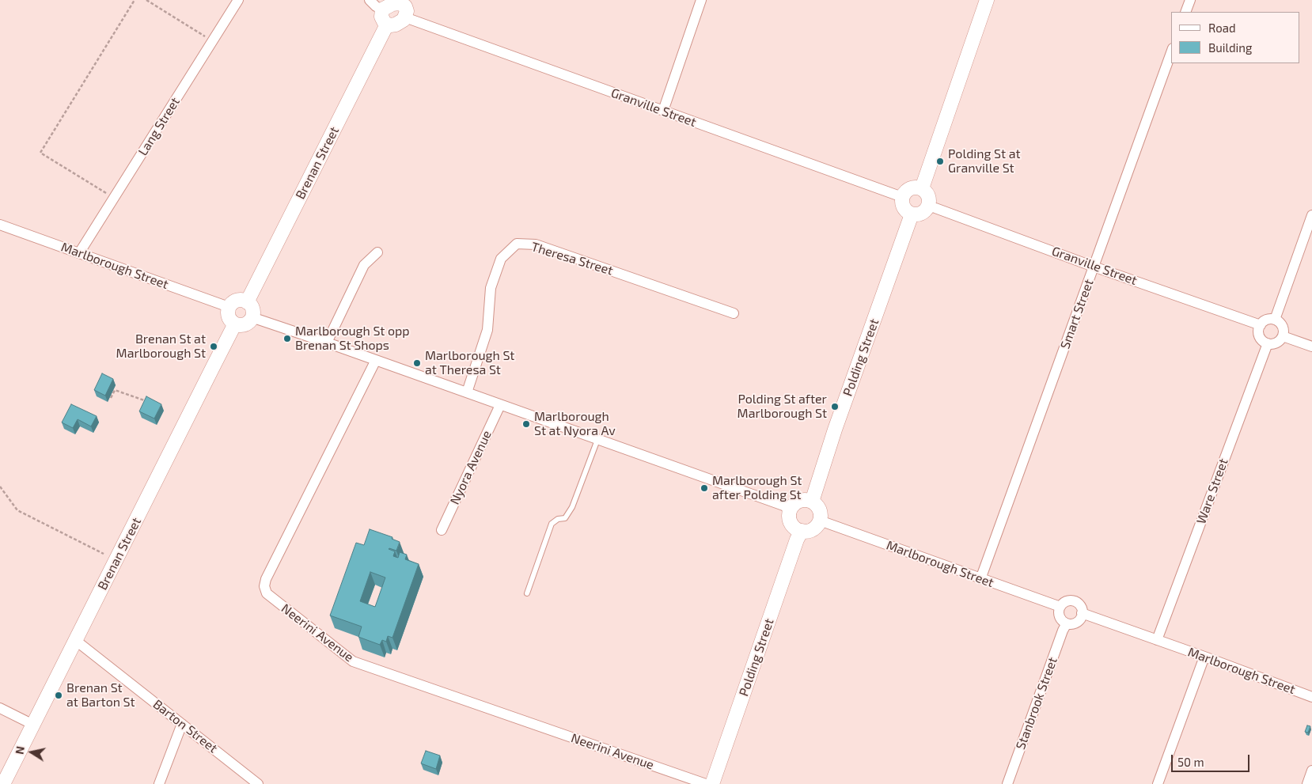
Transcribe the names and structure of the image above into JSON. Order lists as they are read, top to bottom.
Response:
{
  "streets": {
    "street": [
      "Granville Street",
      "Lang Street",
      "Brenan Street",
      "Theresa Street",
      "Marlborough Street",
      "Smart Street",
      "Polding Street",
      "Nyora Avenue",
      "Ware Street",
      "Neerini Avenue",
      "Stanbrook Street",
      "Barton Street"
    ]
  },
  "crossings": [
    ["Granville Street", "Brenan Street"],
    ["Granville Street", "Smart Street"],
    ["Granville Street", "Polding Street"],
    ["Granville Street", "Ware Street"],
    ["Lang Street", "Marlborough Street"],
    ["Brenan Street", "Marlborough Street"],
    ["Brenan Street", "Barton Street"],
    ["Marlborough Street", "Smart Street"],
    ["Marlborough Street", "Polding Street"],
    ["Marlborough Street", "Ware Street"],
    ["Marlborough Street", "Stanbrook Street"]
  ],
  "places": [
    "Polding St at Granville St",
    "Marlborough St opp Brenan St Shops",
    "Brenan St at Marlborough St",
    "Marlborough St at Theresa St",
    "Polding St after Marlborough St",
    "Marlborough St at Nyora Av",
    "Marlborough St after Polding St",
    "Brenan St at Barton St"
  ],
  "legend": ["Road", "Building"],
  "scale_bar": "50 m",
  "north": "left"
}
